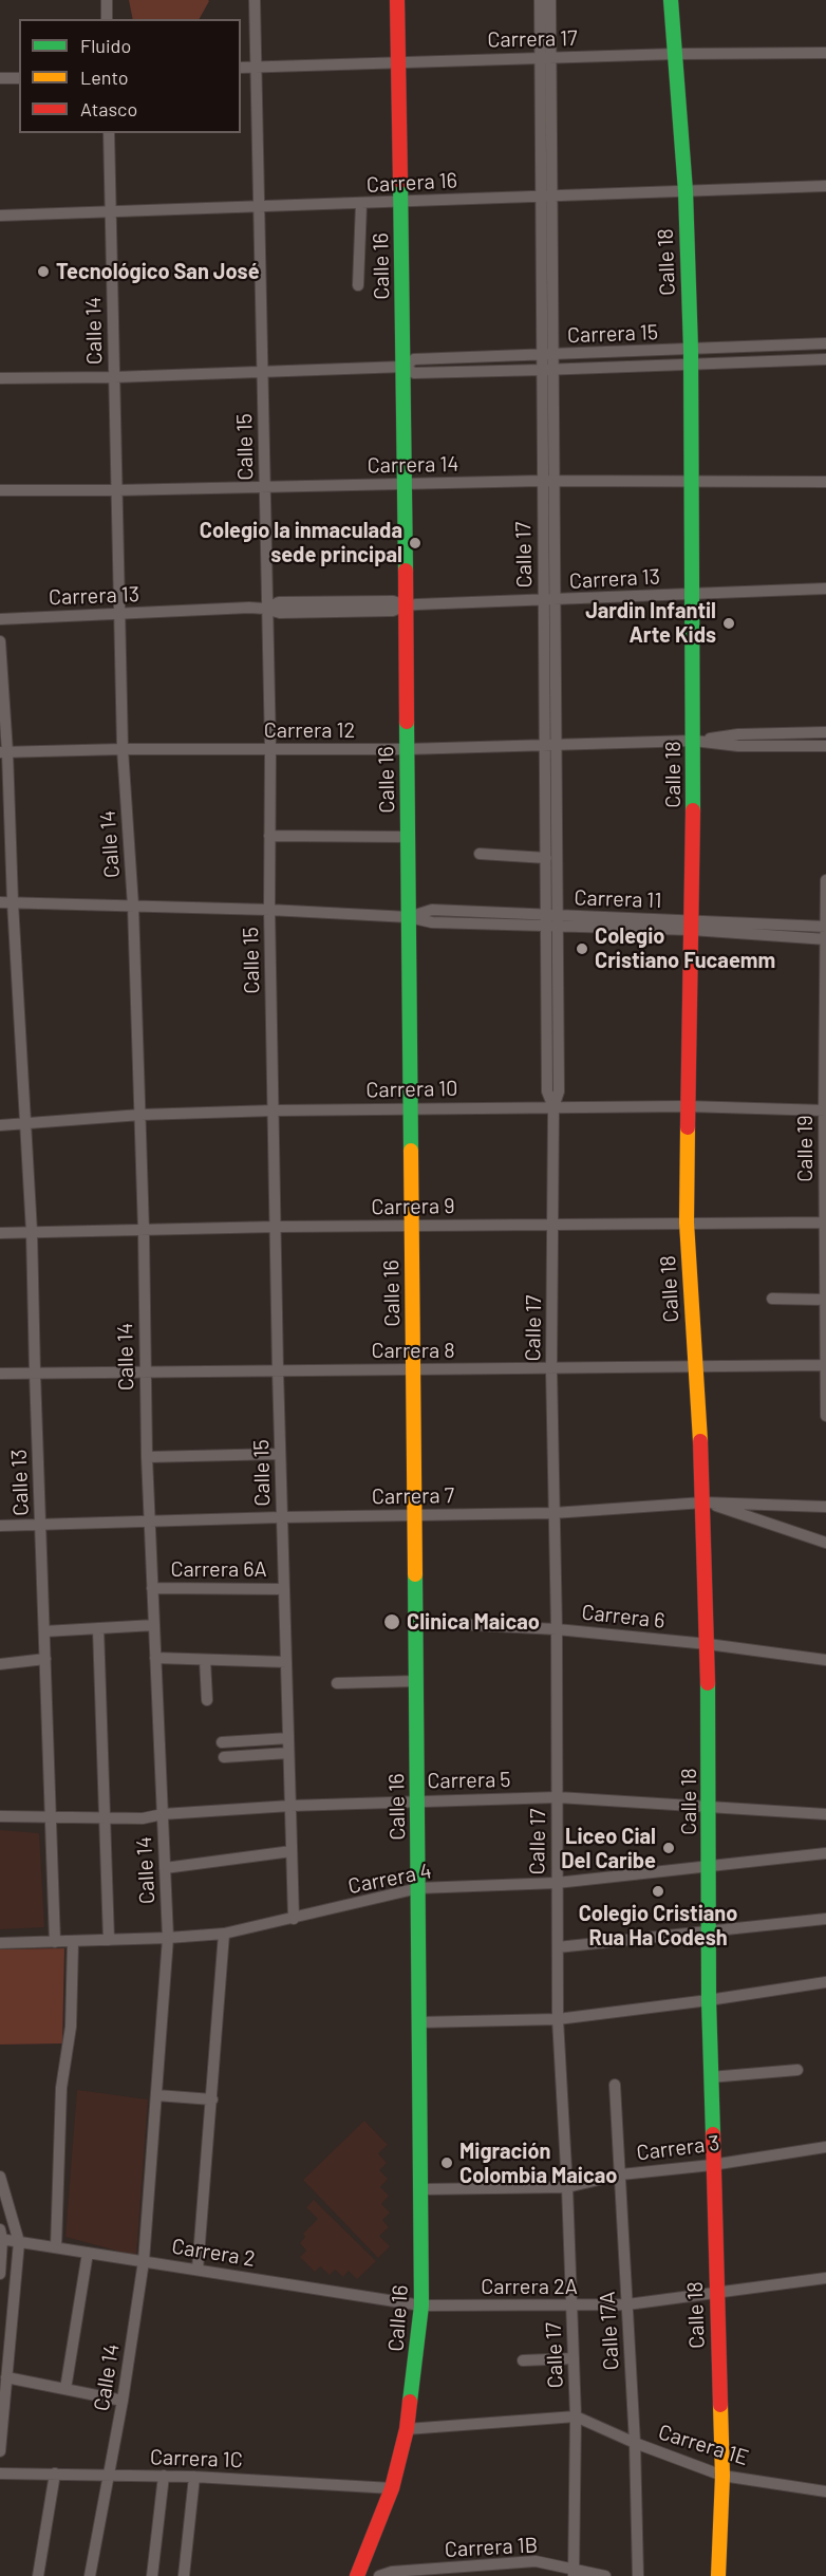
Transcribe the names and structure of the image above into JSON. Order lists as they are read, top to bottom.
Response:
{
  "streets": {
    "main road": ["Calle 18", "Calle 16"],
    "street": [
      "Carrera 17",
      "Carrera 16",
      "Calle 14",
      "Carrera 15",
      "Calle 15",
      "Carrera 14",
      "Calle 17",
      "Carrera 13",
      "Carrera 12",
      "Carrera 11",
      "Carrera 10",
      "Calle 19",
      "Carrera 9",
      "Carrera 8",
      "Calle 13",
      "Carrera 7",
      "Carrera 6A",
      "Carrera 6",
      "Carrera 5",
      "Carrera 4",
      "Carrera 3",
      "Carrera 2",
      "Carrera 2A",
      "Calle 17A",
      "Carrera 1E",
      "Carrera 1C",
      "Carrera 1B"
    ]
  },
  "crossings": [
    ["Carrera 17", "Calle 18"],
    ["Carrera 17", "Calle 16"],
    ["Carrera 17", "Calle 15"],
    ["Carrera 17", "Calle 17"],
    ["Carrera 16", "Calle 18"],
    ["Carrera 16", "Calle 16"],
    ["Carrera 16", "Calle 14"],
    ["Carrera 16", "Calle 15"],
    ["Carrera 16", "Calle 17"],
    ["Calle 18", "Carrera 15"],
    ["Calle 18", "Carrera 14"],
    ["Calle 18", "Carrera 13"],
    ["Calle 18", "Carrera 12"],
    ["Calle 18", "Carrera 11"],
    ["Calle 18", "Carrera 10"],
    ["Calle 18", "Carrera 9"],
    ["Calle 18", "Carrera 8"],
    ["Calle 18", "Carrera 7"],
    ["Calle 18", "Carrera 6"],
    ["Calle 18", "Carrera 5"],
    ["Calle 18", "Carrera 4"],
    ["Calle 18", "Carrera 3"],
    ["Calle 18", "Carrera 2A"],
    ["Calle 18", "Carrera 1E"],
    ["Calle 16", "Carrera 15"],
    ["Calle 16", "Carrera 14"],
    ["Calle 16", "Carrera 13"],
    ["Calle 16", "Carrera 12"],
    ["Calle 16", "Carrera 11"],
    ["Calle 16", "Carrera 10"],
    ["Calle 16", "Carrera 9"],
    ["Calle 16", "Carrera 8"],
    ["Calle 16", "Carrera 7"],
    ["Calle 16", "Carrera 6"],
    ["Calle 16", "Carrera 5"],
    ["Calle 16", "Carrera 4"],
    ["Calle 16", "Carrera 3"],
    ["Calle 16", "Carrera 2"],
    ["Calle 16", "Carrera 2A"],
    ["Calle 16", "Carrera 1C"],
    ["Calle 14", "Carrera 15"],
    ["Calle 14", "Carrera 14"],
    ["Calle 14", "Carrera 13"],
    ["Calle 14", "Carrera 12"],
    ["Calle 14", "Carrera 11"],
    ["Calle 14", "Carrera 10"],
    ["Calle 14", "Carrera 9"],
    ["Calle 14", "Carrera 8"],
    ["Calle 14", "Carrera 7"],
    ["Calle 14", "Carrera 6A"],
    ["Calle 14", "Carrera 5"],
    ["Calle 14", "Carrera 4"],
    ["Calle 14", "Carrera 2"],
    ["Calle 14", "Carrera 1C"],
    ["Carrera 15", "Calle 15"],
    ["Carrera 15", "Calle 17"],
    ["Calle 15", "Carrera 14"],
    ["Calle 15", "Carrera 13"],
    ["Calle 15", "Carrera 12"],
    ["Calle 15", "Carrera 11"],
    ["Calle 15", "Carrera 10"],
    ["Calle 15", "Carrera 9"],
    ["Calle 15", "Carrera 8"],
    ["Calle 15", "Carrera 7"],
    ["Calle 15", "Carrera 6A"],
    ["Calle 15", "Carrera 5"],
    ["Calle 15", "Carrera 4"],
    ["Carrera 14", "Calle 17"],
    ["Calle 17", "Carrera 13"],
    ["Calle 17", "Carrera 12"],
    ["Calle 17", "Carrera 11"],
    ["Calle 17", "Carrera 10"],
    ["Calle 17", "Carrera 9"],
    ["Calle 17", "Carrera 8"],
    ["Calle 17", "Carrera 7"],
    ["Calle 17", "Carrera 6"],
    ["Calle 17", "Carrera 5"],
    ["Calle 17", "Carrera 4"],
    ["Calle 17", "Carrera 3"],
    ["Calle 17", "Carrera 2A"],
    ["Calle 17", "Carrera 1E"],
    ["Calle 17", "Carrera 1B"],
    ["Carrera 12", "Calle 13"],
    ["Carrera 11", "Calle 19"],
    ["Carrera 11", "Calle 13"],
    ["Carrera 10", "Calle 19"],
    ["Carrera 10", "Calle 13"],
    ["Calle 19", "Carrera 9"],
    ["Calle 19", "Carrera 8"],
    ["Carrera 9", "Calle 13"],
    ["Carrera 8", "Calle 13"],
    ["Calle 13", "Carrera 7"],
    ["Calle 13", "Carrera 5"],
    ["Calle 13", "Carrera 4"],
    ["Carrera 3", "Calle 17A"],
    ["Carrera 2", "Carrera 2A"],
    ["Carrera 2A", "Calle 17A"],
    ["Calle 17A", "Carrera 1E"]
  ],
  "places": [
    "Tecnológico San José",
    "Colegio la inmaculada sede principal",
    "Jardin Infantil Arte Kids",
    "Colegio Cristiano Fucaemm",
    "Clinica Maicao",
    "Liceo Cial Del Caribe",
    "Colegio Cristiano Rua Ha Codesh",
    "Migración Colombia Maicao"
  ],
  "legend": ["Fluido", "Lento", "Atasco"]
}
